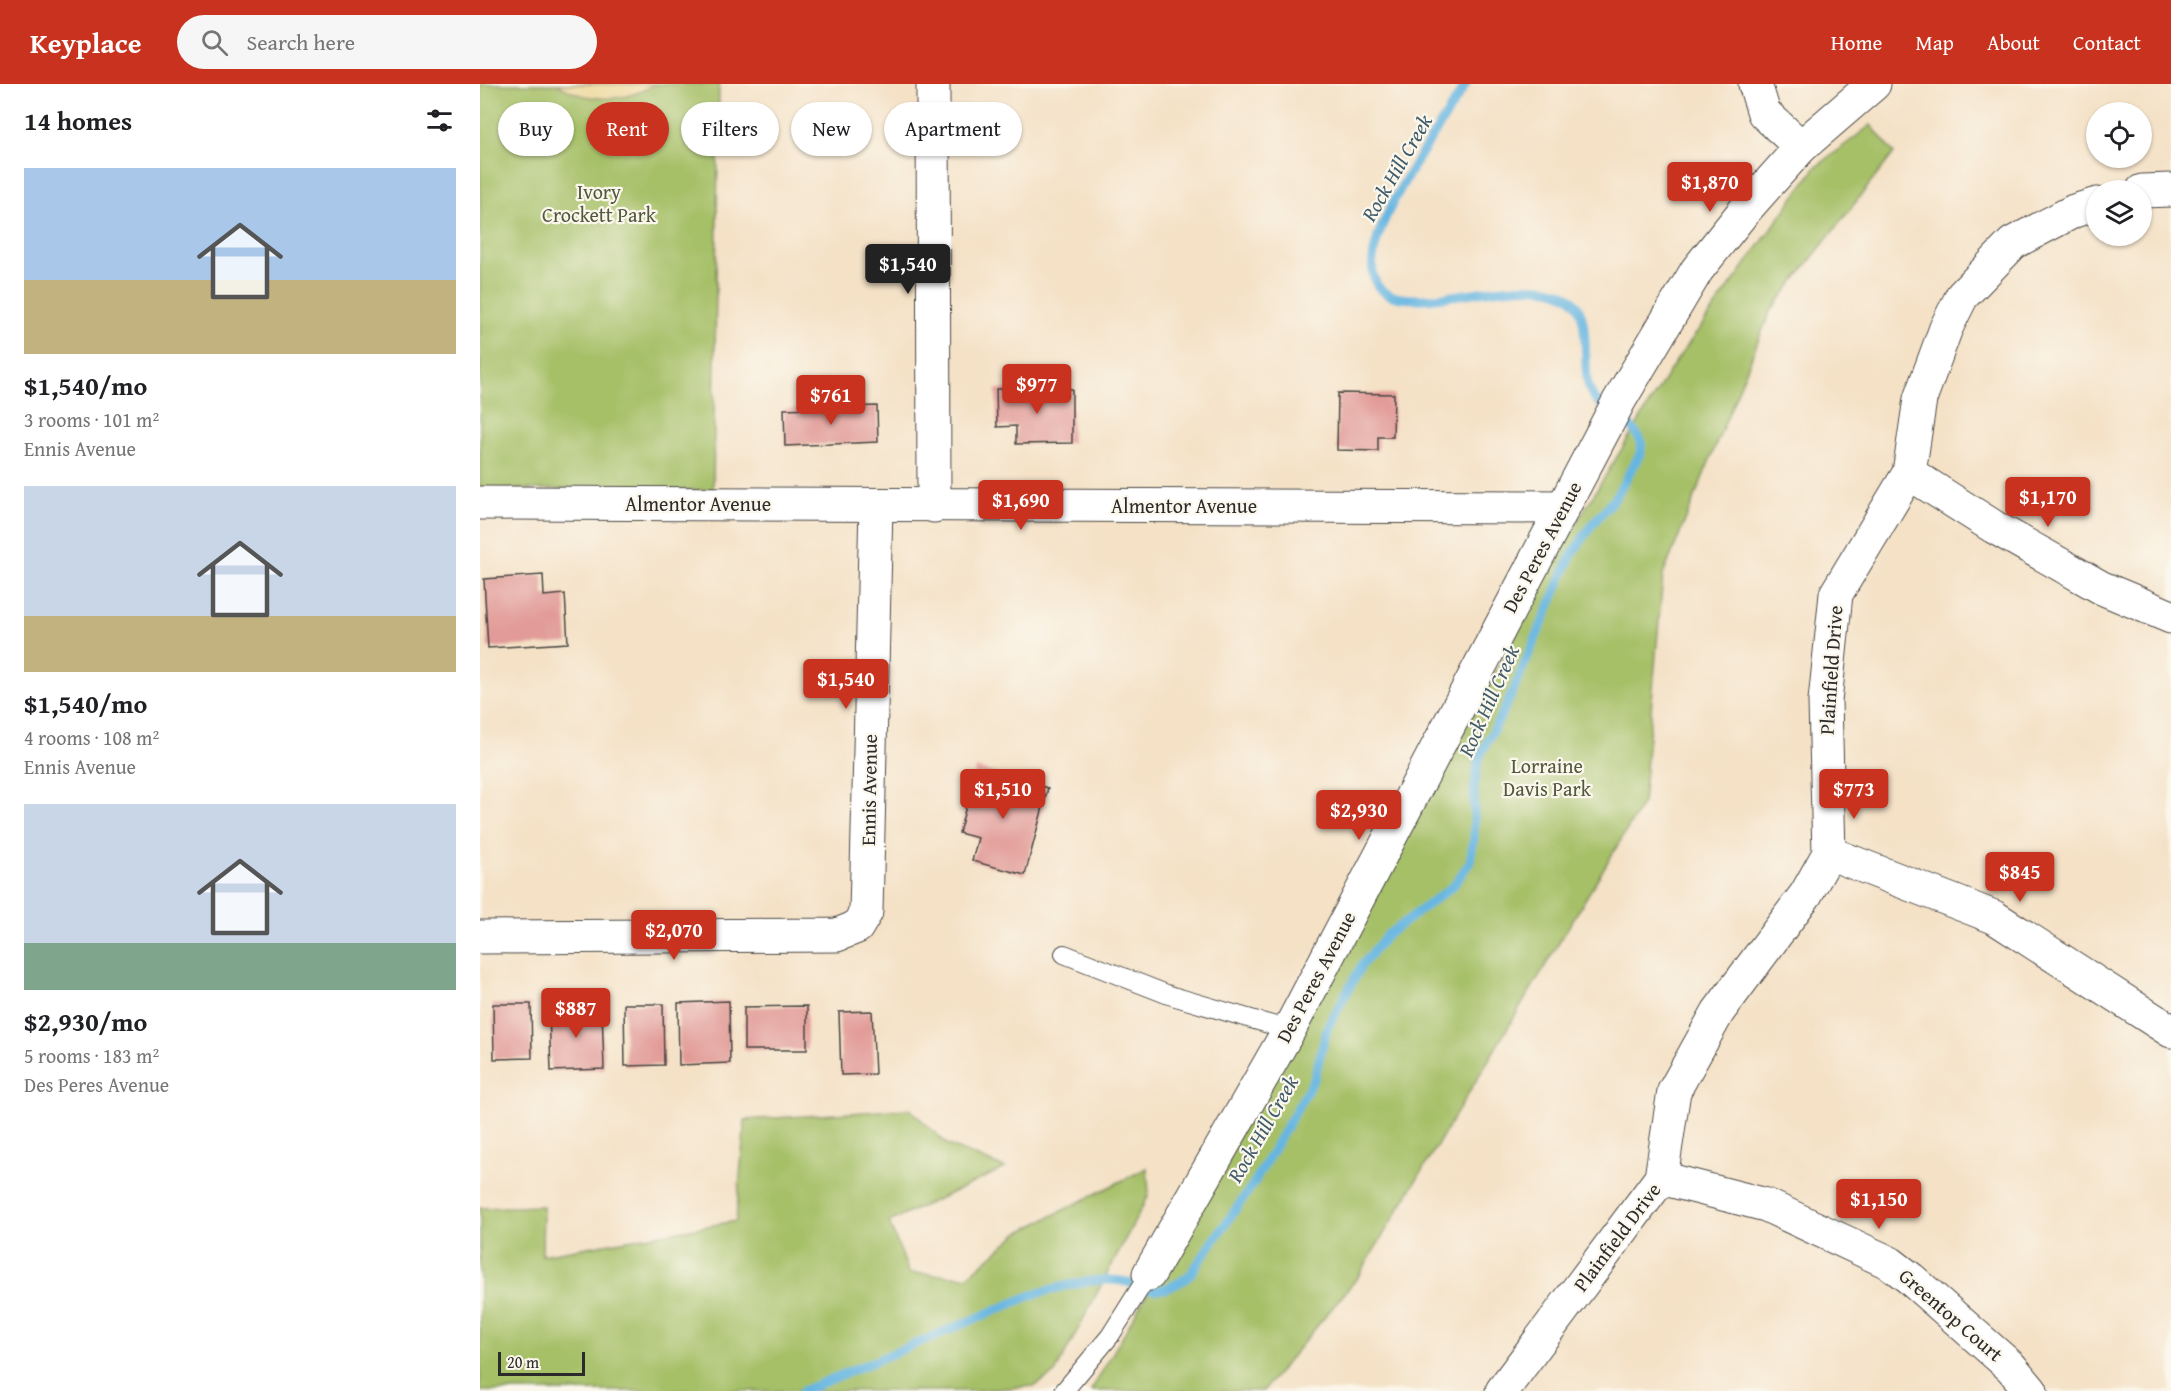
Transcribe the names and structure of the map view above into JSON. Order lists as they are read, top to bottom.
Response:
{
  "streets": {
    "street": [
      "Almentor Avenue",
      "Des Peres Avenue",
      "Plainfield Drive",
      "Ennis Avenue",
      "Greentop Court"
    ]
  },
  "crossings": [
    ["Almentor Avenue", "Des Peres Avenue"],
    ["Almentor Avenue", "Ennis Avenue"],
    ["Plainfield Drive", "Greentop Court"]
  ],
  "water": ["Rock Hill Creek"],
  "parks": ["Ivory Crockett Park", "Lorraine Davis Park"],
  "scale_bar": "20 m",
  "page": {
    "header": "Keyplace",
    "search": "Search here",
    "nav": [
      "Home",
      "Map",
      "About",
      "Contact"
    ],
    "heading": "14 homes",
    "chip": [
      "Buy",
      "Rent",
      "Filters",
      "New",
      "Apartment"
    ],
    "list": [
      {
        "name": "$1,540/mo",
        "note": "3 rooms · 101 m² · Ennis Avenue"
      },
      {
        "name": "$1,540/mo",
        "note": "4 rooms · 108 m² · Ennis Avenue"
      },
      {
        "name": "$2,930/mo",
        "note": "5 rooms · 183 m² · Des Peres Avenue"
      }
    ],
    "price": [
      "$1,870",
      "$1,540",
      "$977",
      "$761",
      "$1,170",
      "$1,690",
      "$1,540",
      "$1,510",
      "$773",
      "$2,930",
      "$845",
      "$2,070",
      "$887",
      "$1,150"
    ],
    "scale": "20 m"
  }
}
